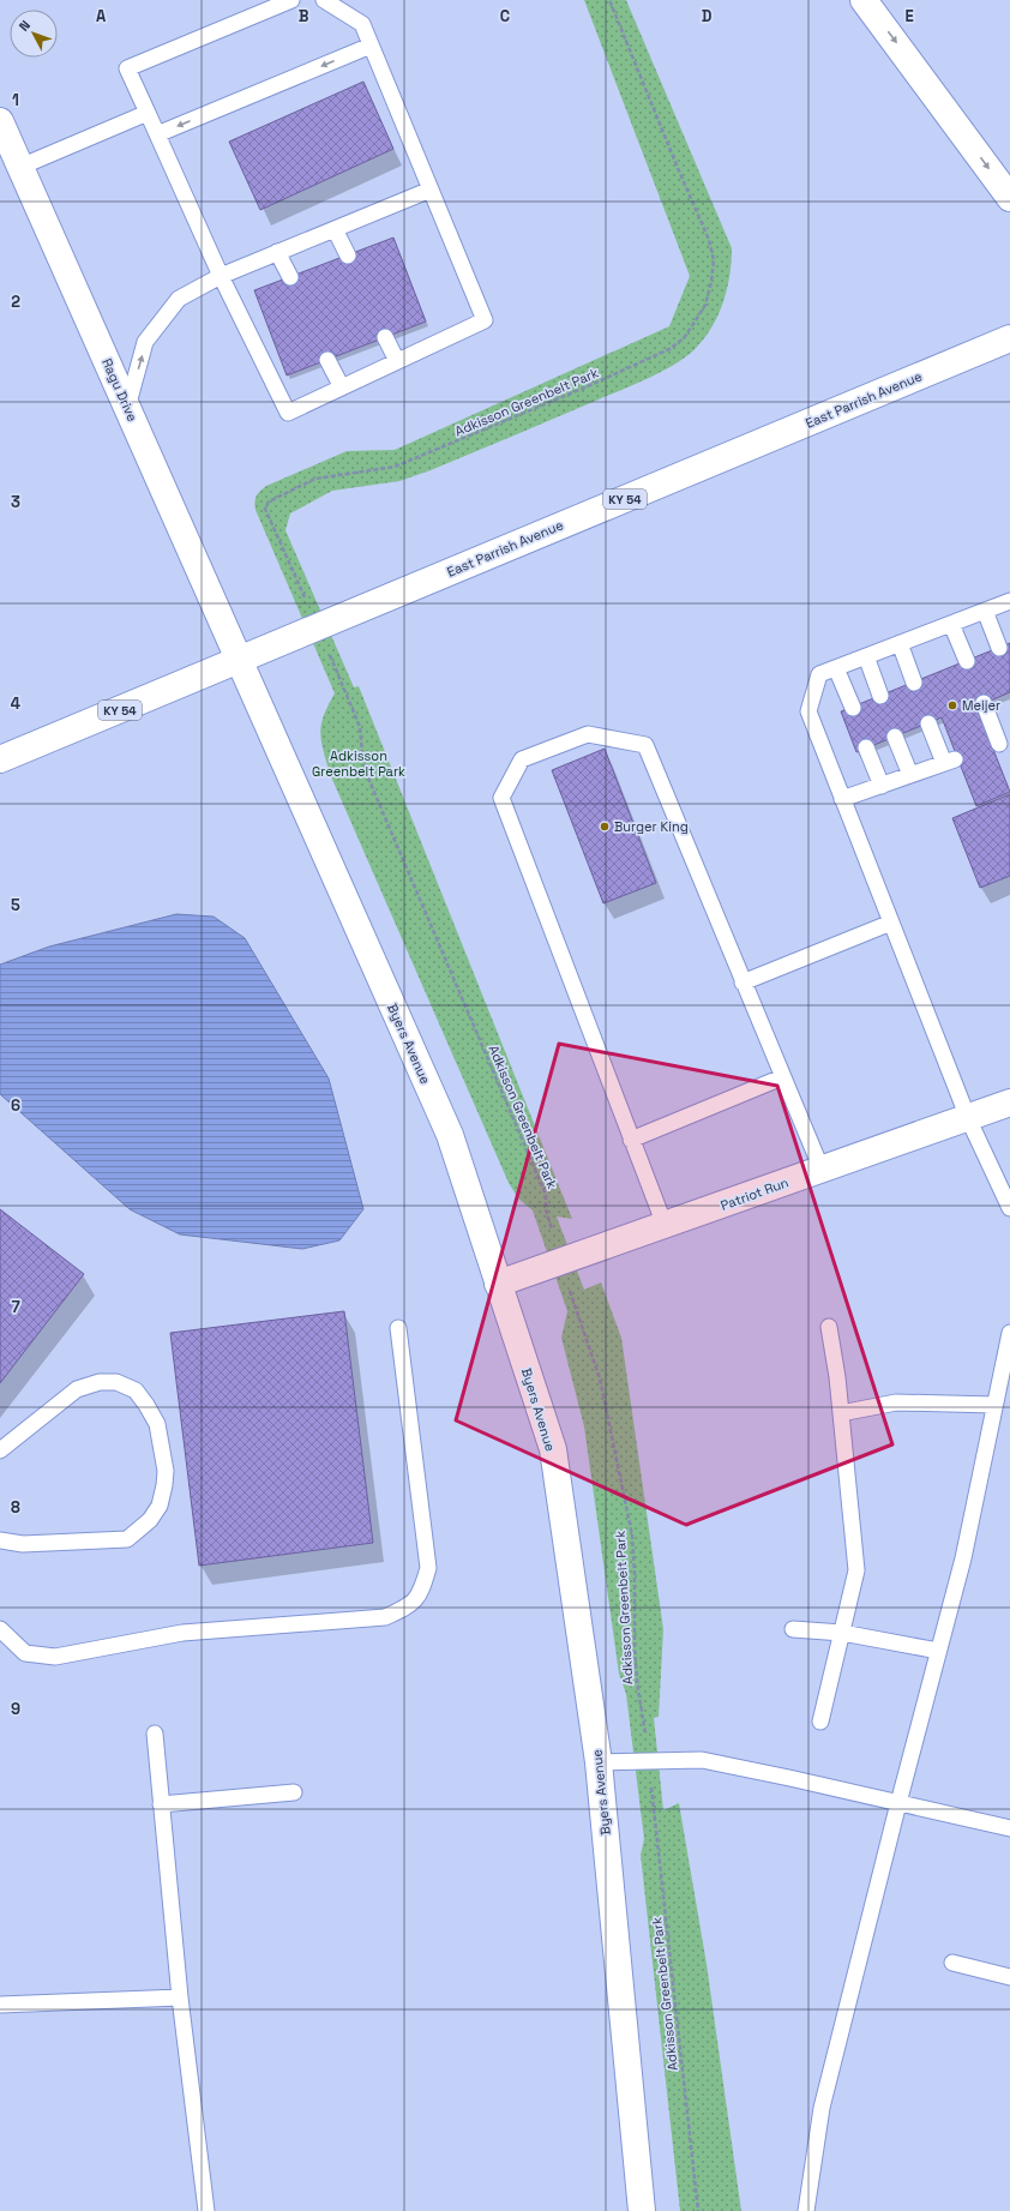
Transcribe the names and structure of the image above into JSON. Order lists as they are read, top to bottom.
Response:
{
  "streets": {
    "main road": [
      "Ragu Drive",
      "East Parrish Avenue",
      "KY 54",
      "Byers Avenue",
      "Patriot Run"
    ],
    "path": ["Adkisson Greenbelt Park"]
  },
  "crossings": [
    ["Ragu Drive", "East Parrish Avenue"],
    ["Ragu Drive", "Byers Avenue"],
    ["East Parrish Avenue", "Adkisson Greenbelt Park"],
    ["East Parrish Avenue", "Byers Avenue"],
    ["Adkisson Greenbelt Park", "Patriot Run"],
    ["Byers Avenue", "Patriot Run"]
  ],
  "parks": ["Adkisson Greenbelt Park"],
  "places": ["Meijer", "Burger King"],
  "north": "top left",
  "grid": {
    "columns": [
      "A",
      "B",
      "C",
      "D",
      "E"
    ],
    "rows": [
      "1",
      "2",
      "3",
      "4",
      "5",
      "6",
      "7",
      "8",
      "9"
    ]
  }
}
